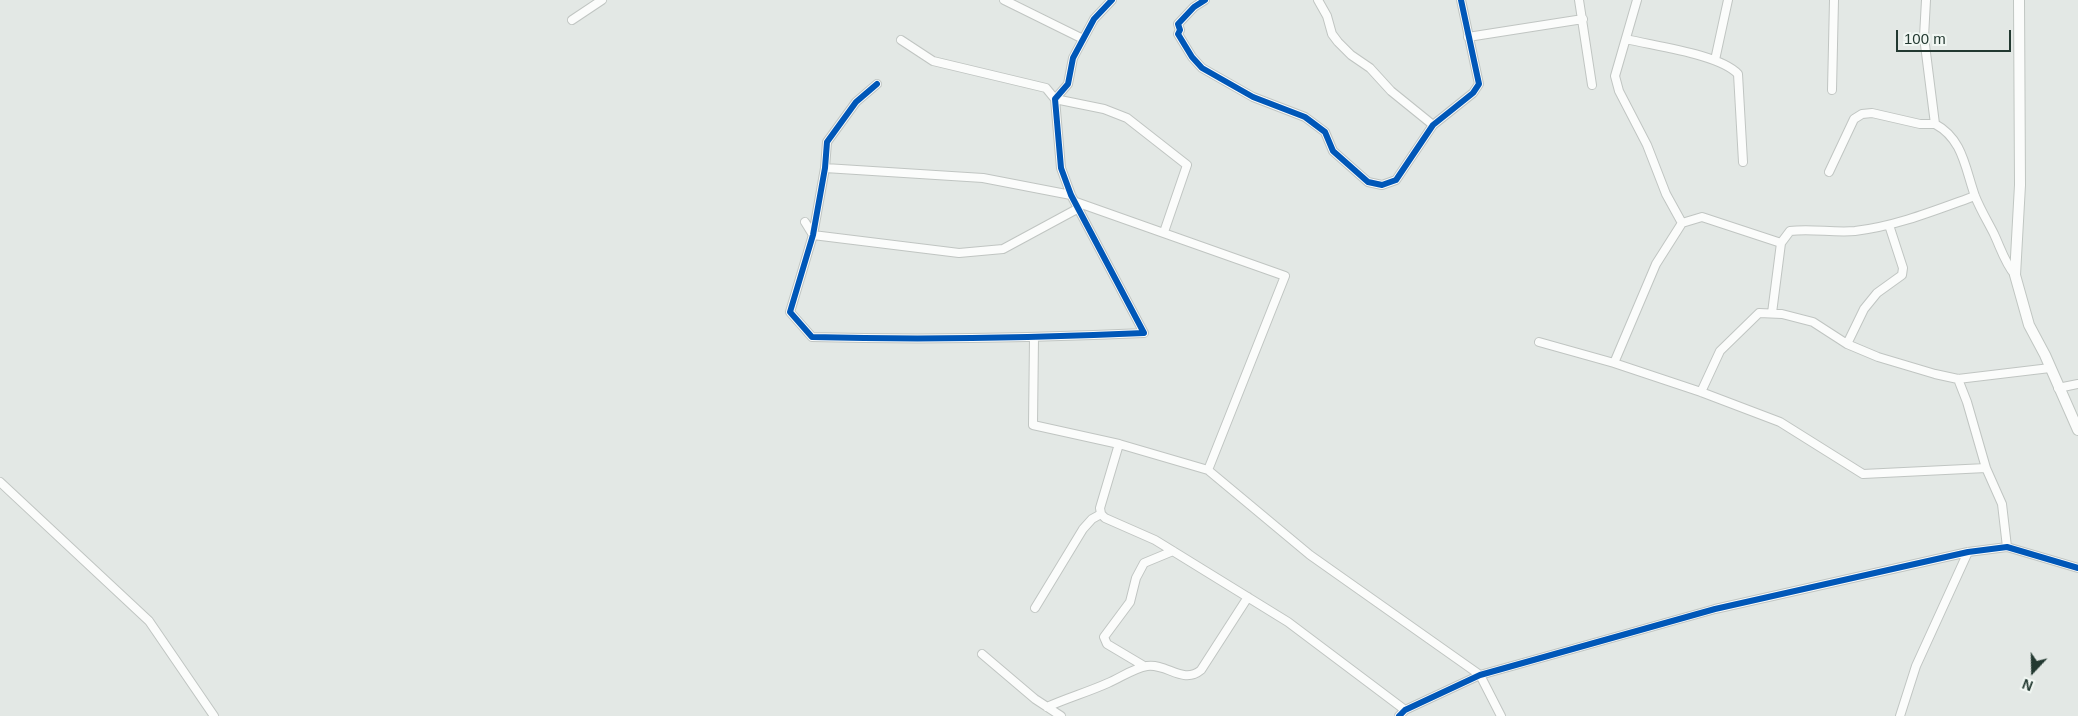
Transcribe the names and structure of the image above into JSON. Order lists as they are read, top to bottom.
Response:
{
  "scale_bar": "100 m",
  "north": "bottom"
}
